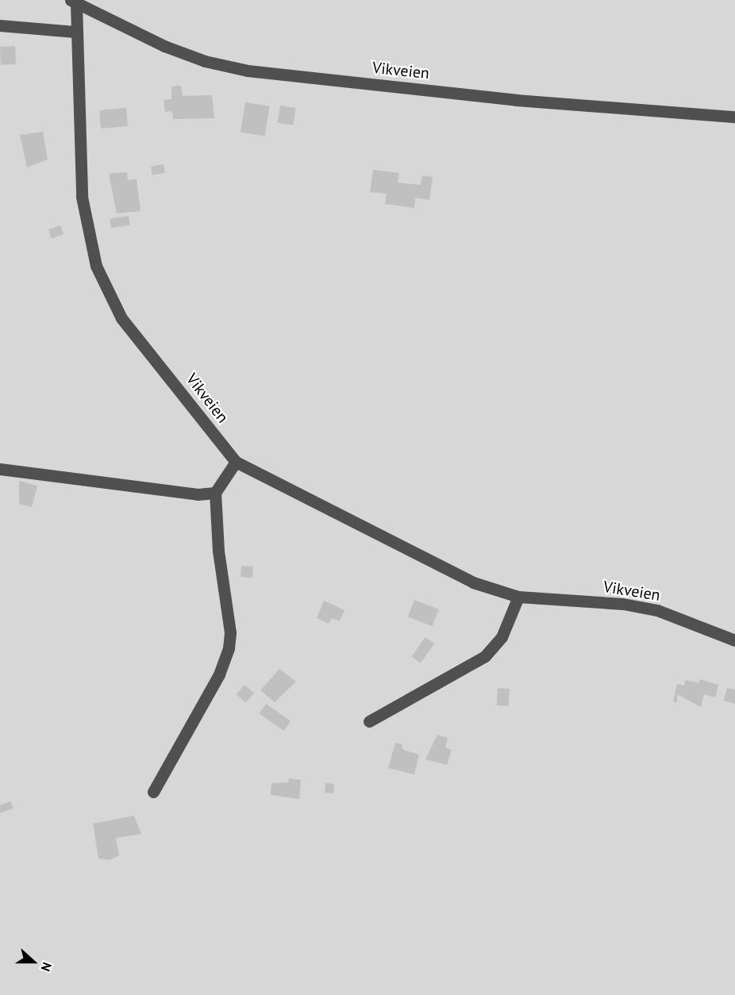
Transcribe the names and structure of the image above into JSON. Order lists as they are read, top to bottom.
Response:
{
  "streets": {
    "street": ["Vikveien"]
  },
  "north": "right"
}
